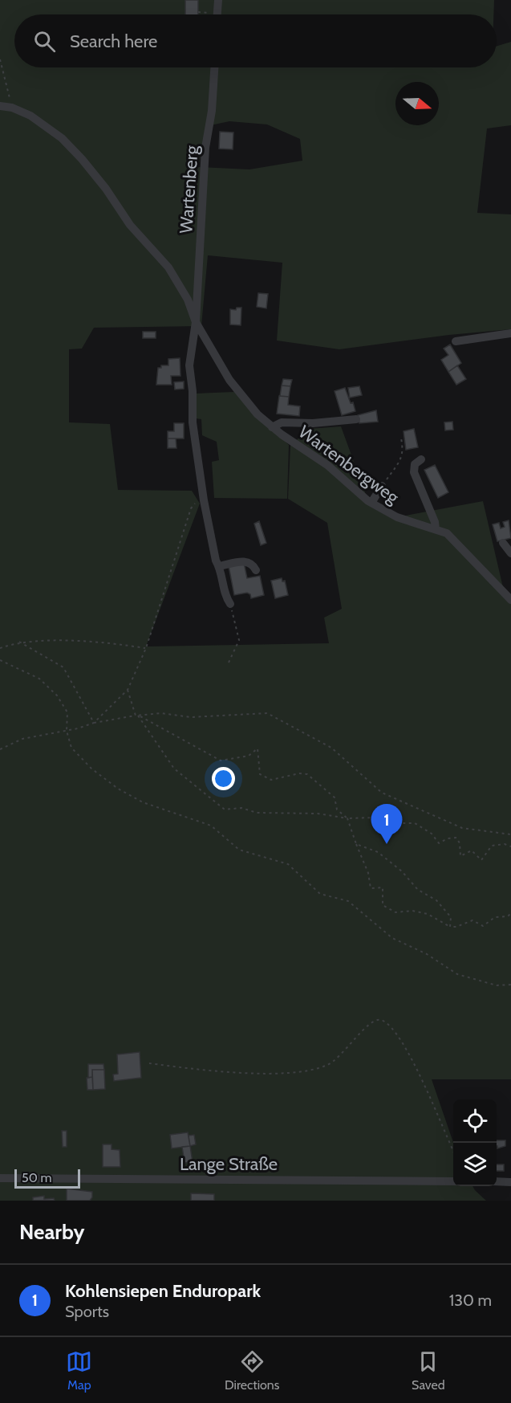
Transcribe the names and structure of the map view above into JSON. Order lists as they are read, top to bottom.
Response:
{
  "streets": {
    "street": ["Wartenberg", "Wartenbergweg", "Lange Straße"]
  },
  "crossings": [
    ["Wartenberg", "Wartenbergweg"]
  ],
  "scale_bar": "50 m",
  "north": "right",
  "page": {
    "search": "Search here",
    "pins": "1",
    "scale": "50 m",
    "heading": "Nearby",
    "list": [
      {
        "mark": "1",
        "name": "Kohlensiepen Enduropark",
        "note": "Sports",
        "value": "130 m"
      }
    ],
    "nav": ["Map", "Directions", "Saved"]
  }
}
